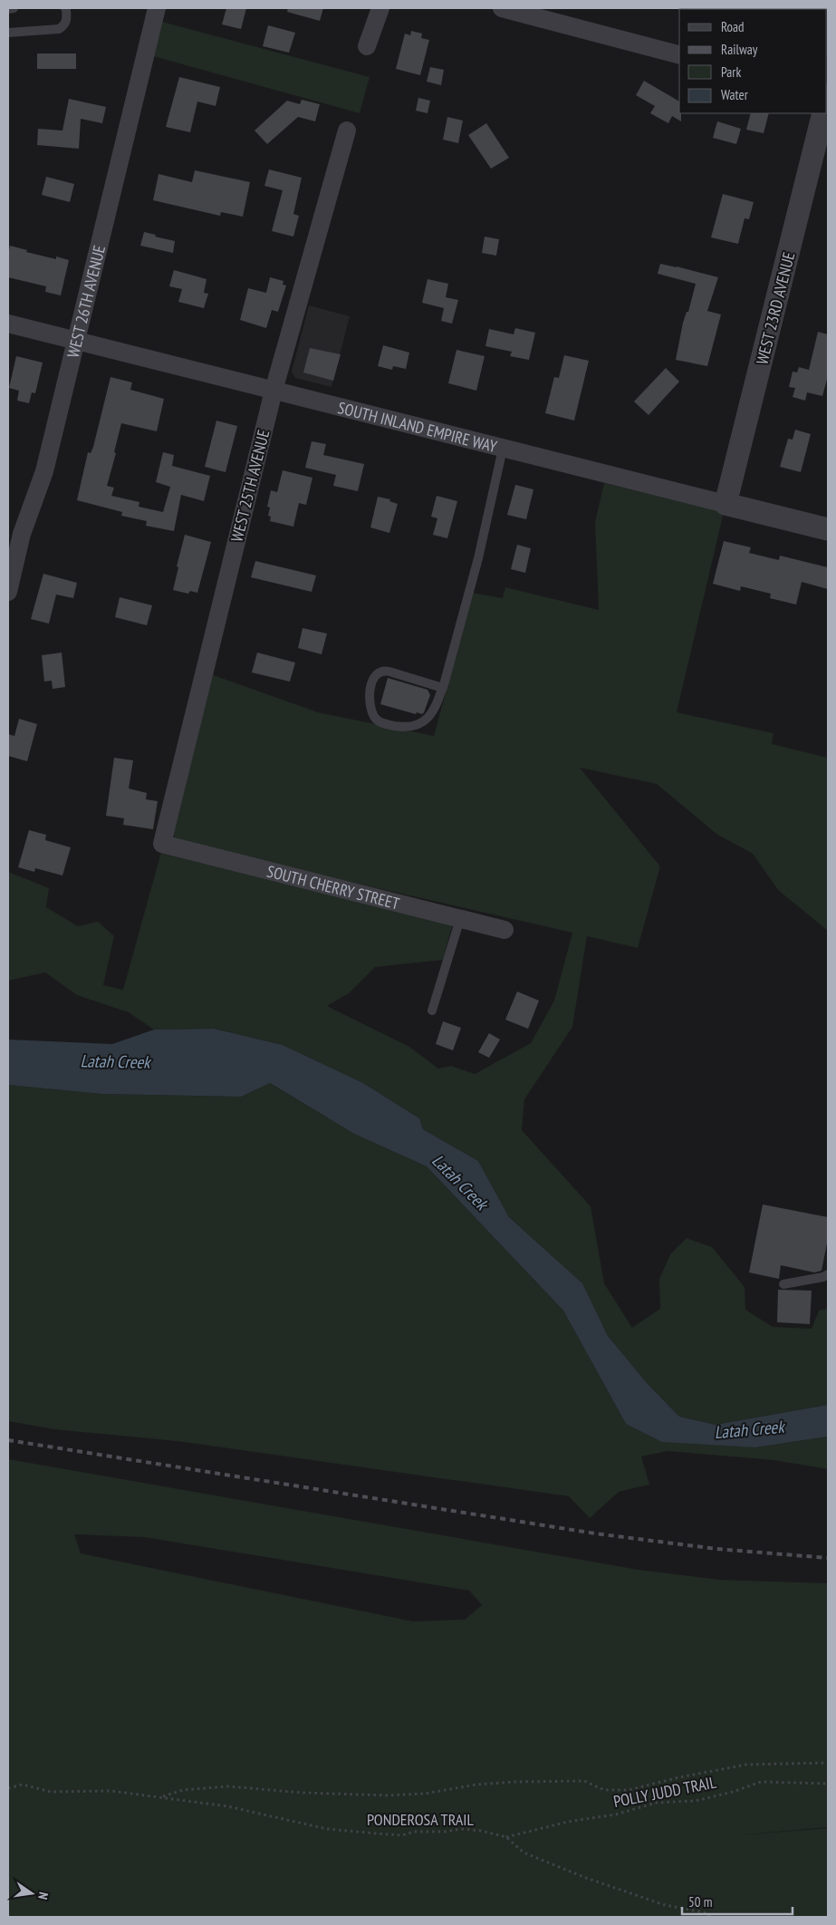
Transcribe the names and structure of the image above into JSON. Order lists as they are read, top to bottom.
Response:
{
  "streets": {
    "street": [
      "WEST 26TH AVENUE",
      "WEST 23RD AVENUE",
      "SOUTH INLAND EMPIRE WAY",
      "WEST 25TH AVENUE",
      "SOUTH CHERRY STREET"
    ],
    "path": ["POLLY JUDD TRAIL", "PONDEROSA TRAIL"]
  },
  "crossings": [
    ["WEST 26TH AVENUE", "SOUTH INLAND EMPIRE WAY"],
    ["WEST 23RD AVENUE", "SOUTH INLAND EMPIRE WAY"],
    ["SOUTH INLAND EMPIRE WAY", "WEST 25TH AVENUE"],
    ["WEST 25TH AVENUE", "SOUTH CHERRY STREET"],
    ["POLLY JUDD TRAIL", "PONDEROSA TRAIL"]
  ],
  "water": ["Latah Creek"],
  "legend": [
    "Road",
    "Railway",
    "Park",
    "Water"
  ],
  "scale_bar": "50 m",
  "north": "right"
}
